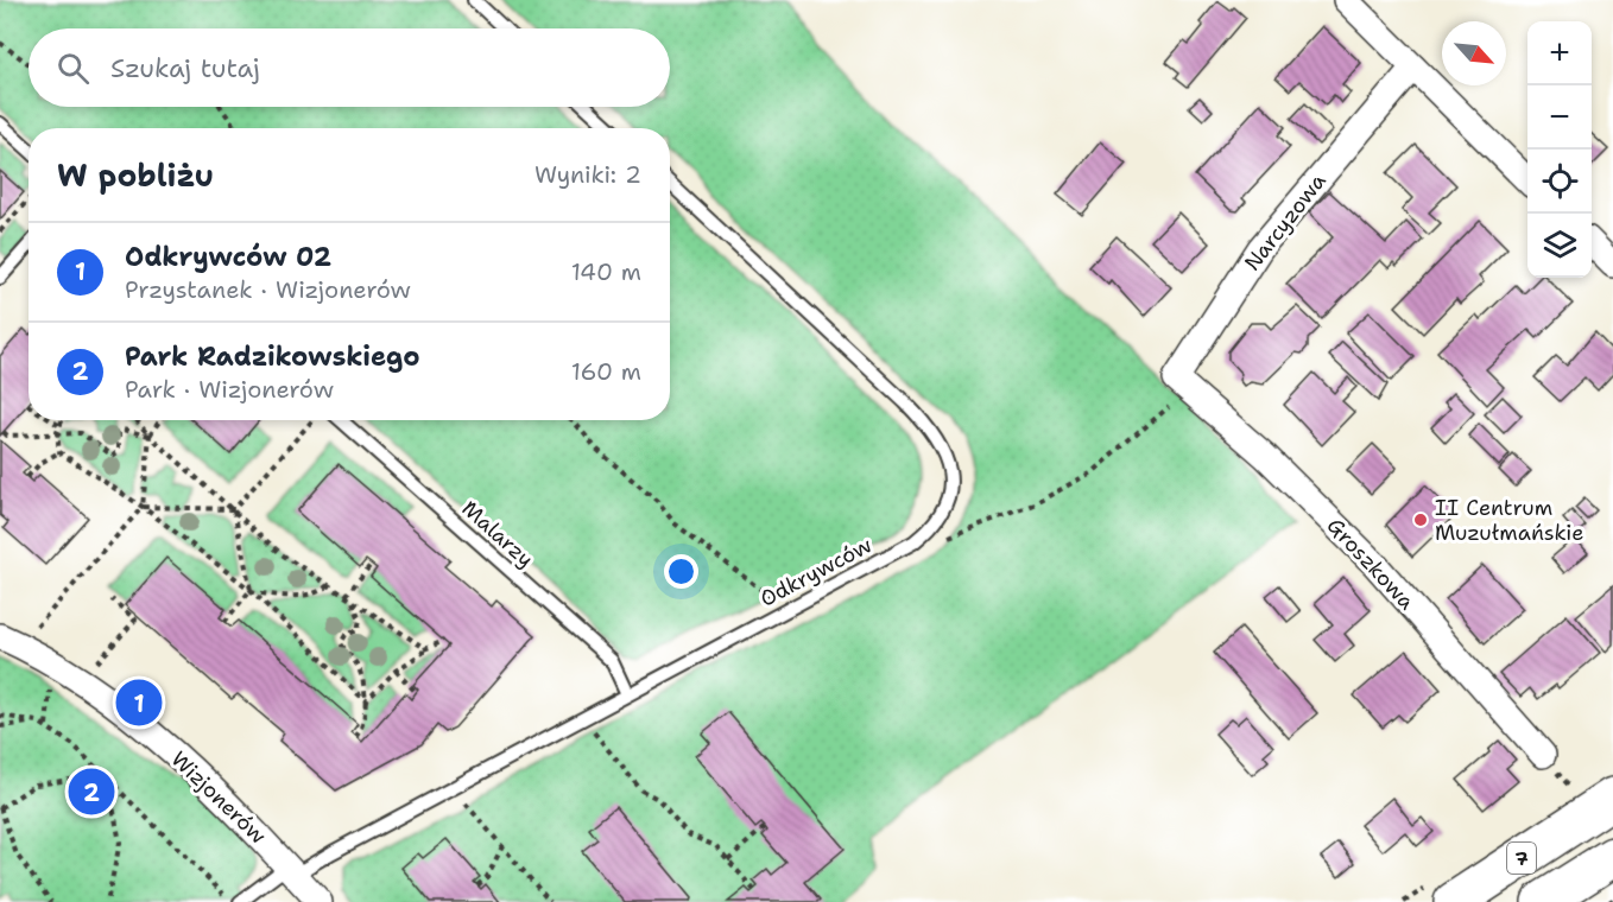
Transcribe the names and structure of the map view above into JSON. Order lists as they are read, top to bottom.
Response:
{
  "streets": {
    "main road": ["7"],
    "street": ["Narcyzowa", "Groszkowa", "Wizjonerów"],
    "lane": ["Malarzy", "Odkrywców"]
  },
  "crossings": [
    ["Narcyzowa", "Groszkowa"],
    ["Malarzy", "Odkrywców"],
    ["Odkrywców", "Wizjonerów"]
  ],
  "places": ["II Centrum Muzułmańskie"],
  "north": "bottom right",
  "page": {
    "map_buttons": ["+", "−"],
    "search": "Szukaj tutaj",
    "heading": ["W pobliżu", "Wyniki: 2"],
    "list": [
      {
        "mark": "1",
        "name": "Odkrywców 02",
        "note": "Przystanek · Wizjonerów",
        "value": "140 m"
      },
      {
        "mark": "2",
        "name": "Park Radzikowskiego",
        "note": "Park · Wizjonerów",
        "value": "160 m"
      }
    ],
    "pins": ["1", "2"]
  }
}
